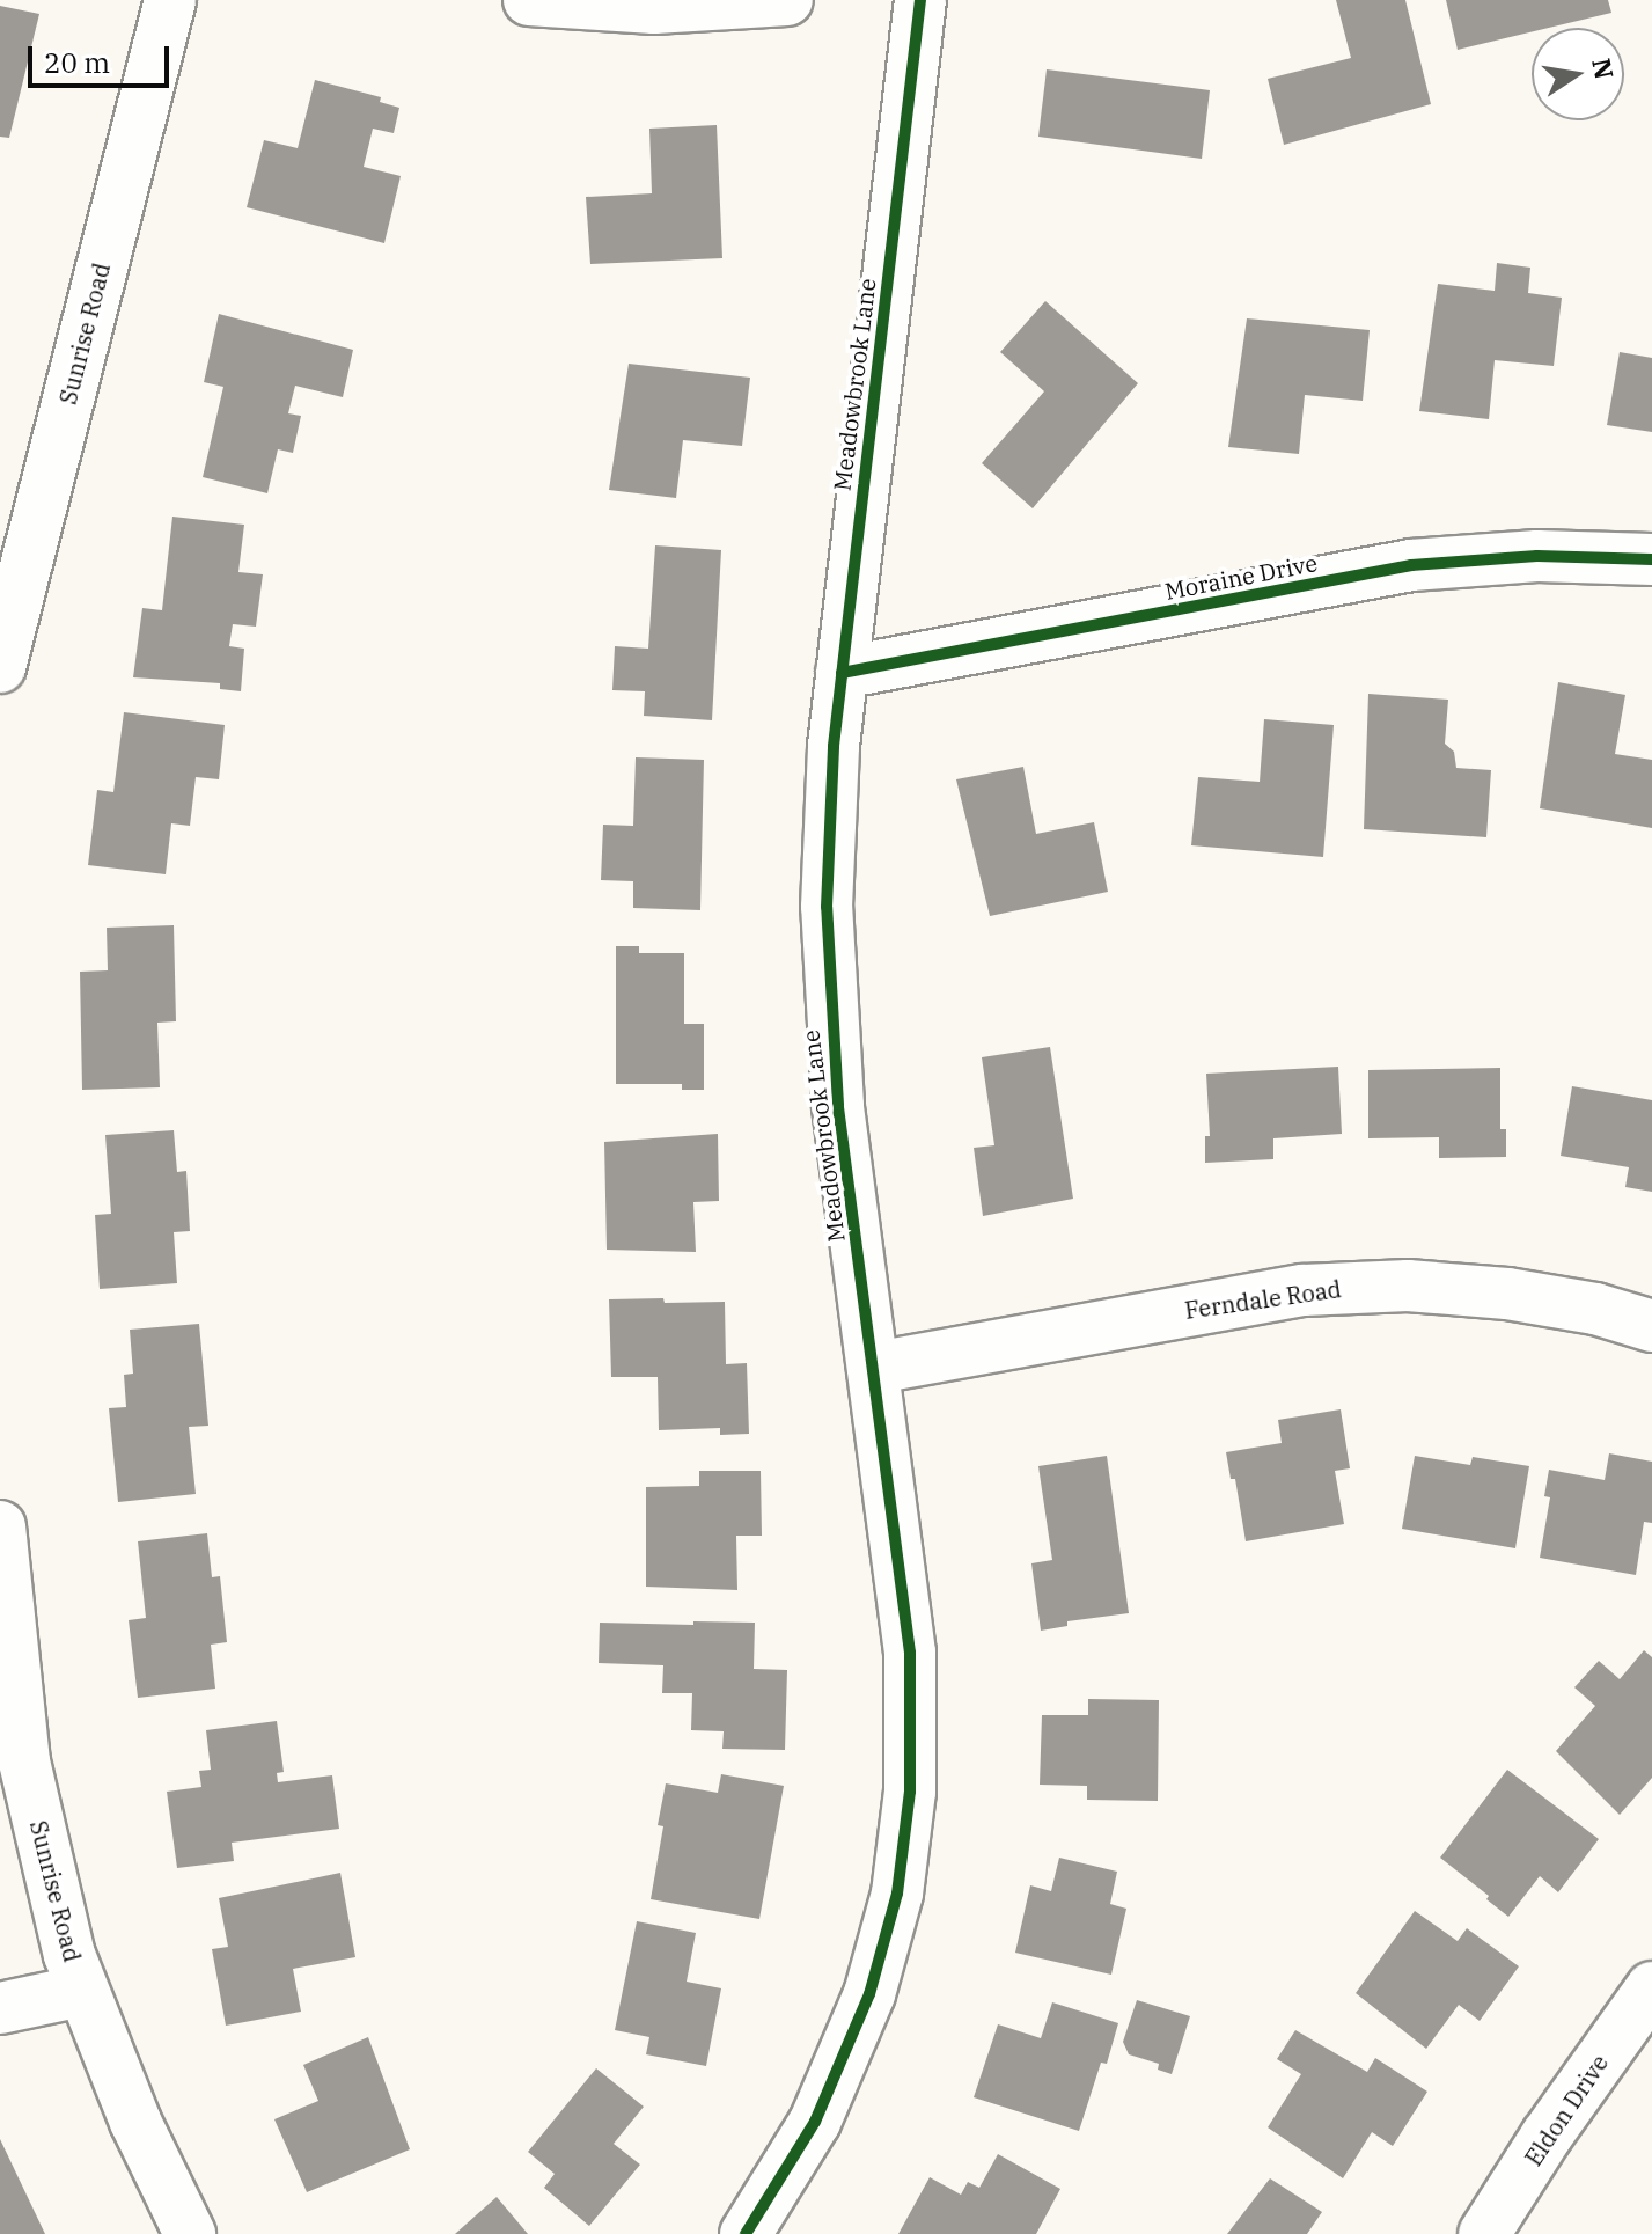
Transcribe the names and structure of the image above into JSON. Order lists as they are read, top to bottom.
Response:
{
  "streets": {
    "street": [
      "Sunrise Road",
      "Meadowbrook Lane",
      "Moraine Drive",
      "Ferndale Road",
      "Eldon Drive"
    ]
  },
  "crossings": [
    ["Meadowbrook Lane", "Moraine Drive"],
    ["Meadowbrook Lane", "Ferndale Road"]
  ],
  "scale_bar": "20 m",
  "north": "right"
}
